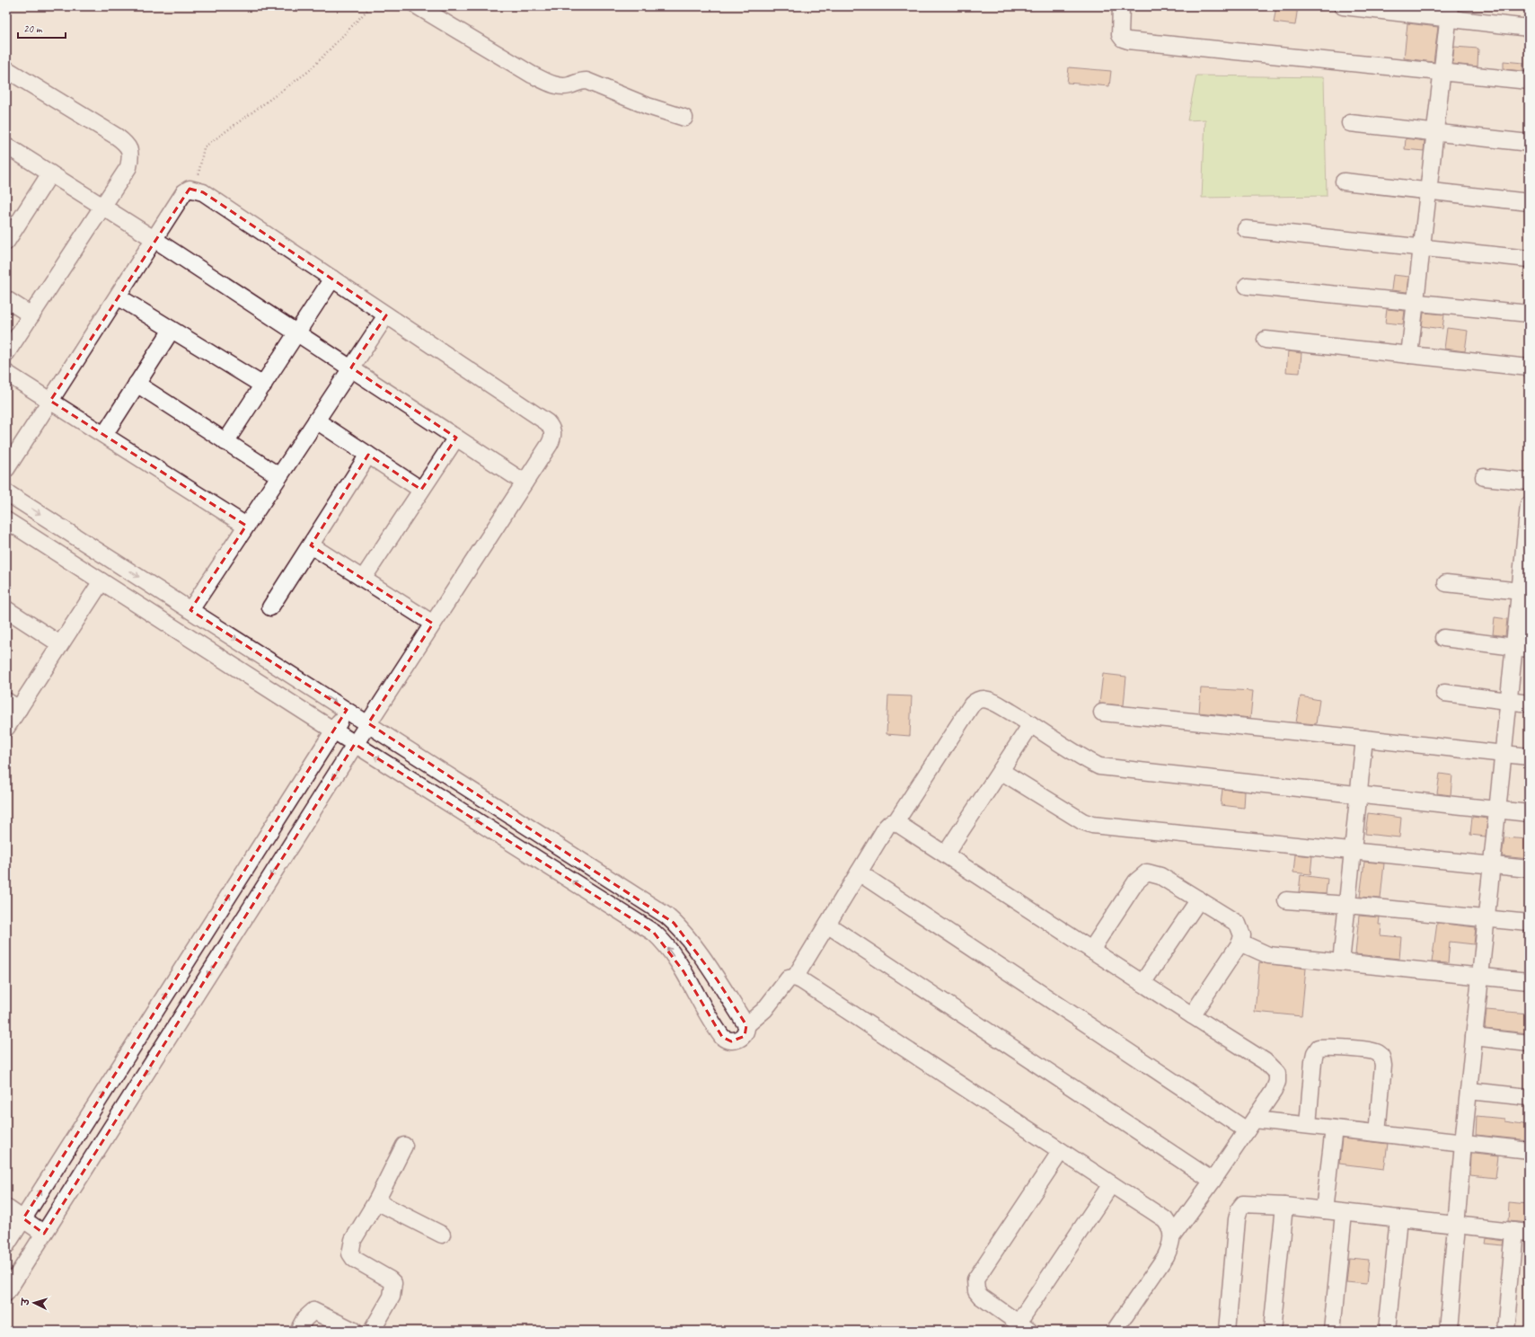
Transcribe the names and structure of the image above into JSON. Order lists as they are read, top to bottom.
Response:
{
  "scale_bar": "20 m",
  "north": "left"
}
